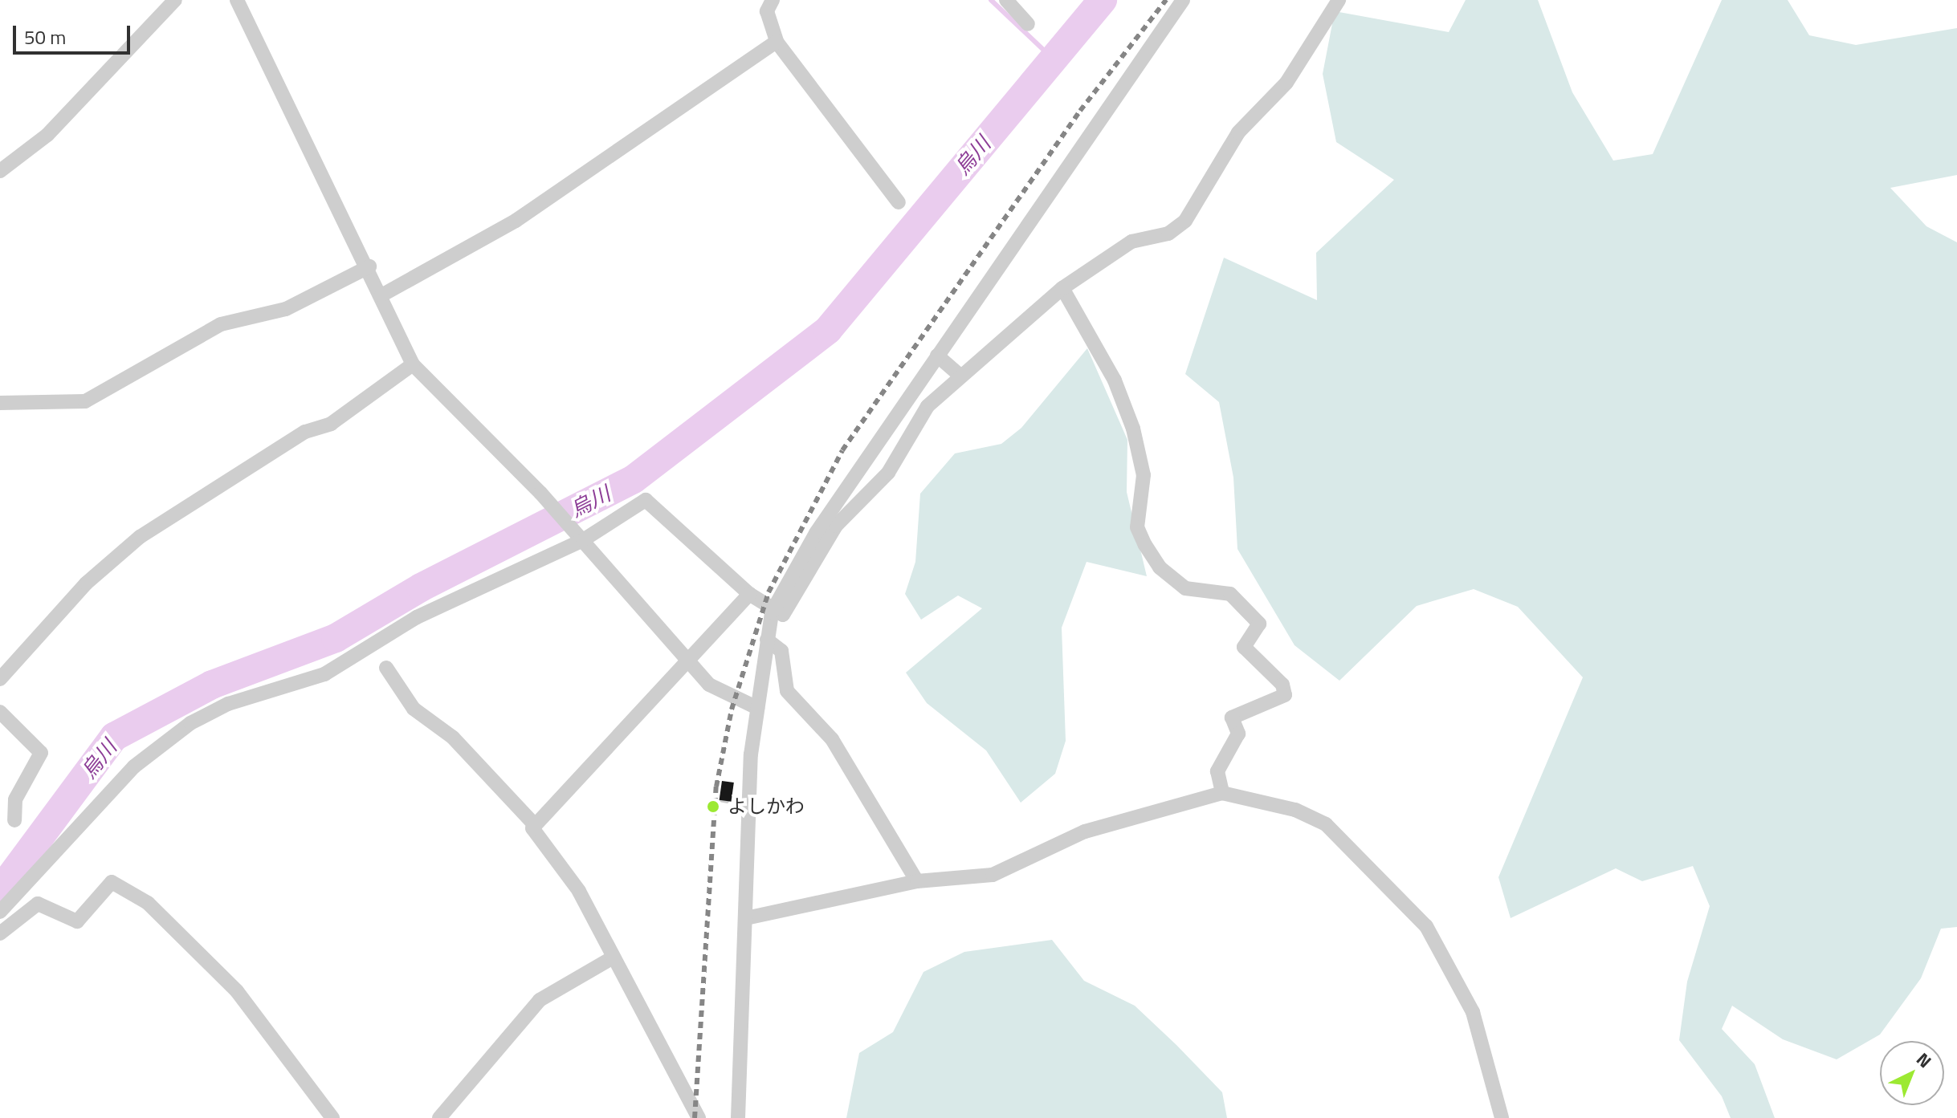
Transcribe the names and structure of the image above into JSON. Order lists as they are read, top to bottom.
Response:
{
  "water": ["烏川"],
  "places": ["よしかわ"],
  "scale_bar": "50 m",
  "north": "top right"
}
